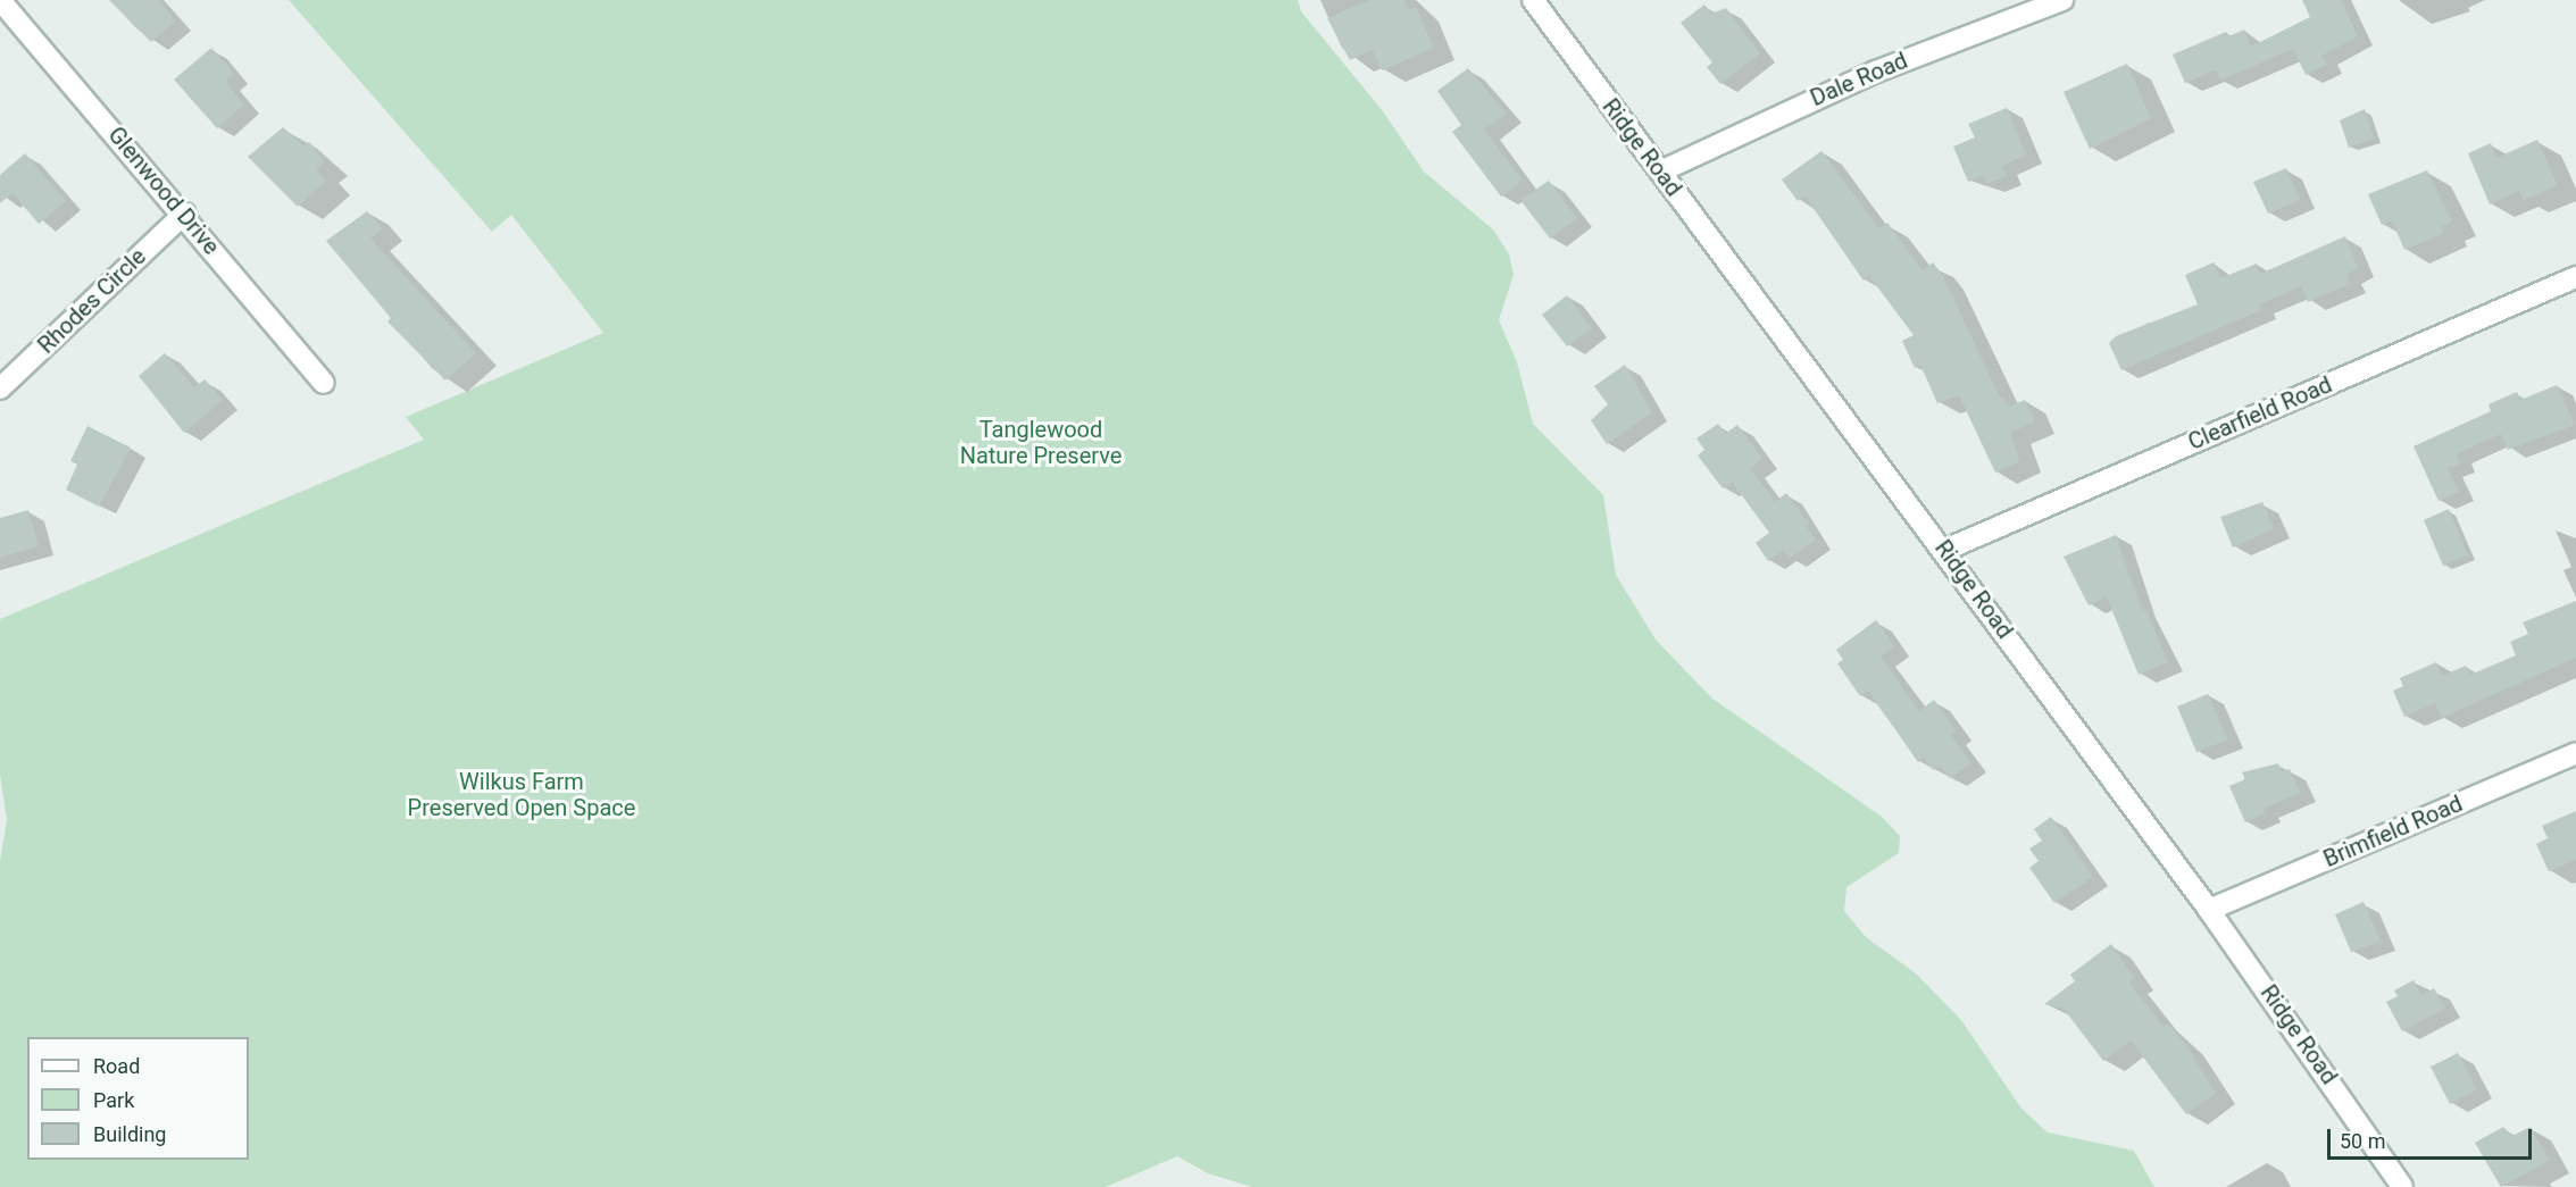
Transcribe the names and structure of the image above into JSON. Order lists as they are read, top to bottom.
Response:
{
  "streets": {
    "street": [
      "Dale Road",
      "Ridge Road",
      "Glenwood Drive",
      "Rhodes Circle",
      "Clearfield Road",
      "Brimfield Road"
    ]
  },
  "crossings": [
    ["Dale Road", "Ridge Road"],
    ["Ridge Road", "Clearfield Road"],
    ["Ridge Road", "Brimfield Road"],
    ["Glenwood Drive", "Rhodes Circle"]
  ],
  "parks": ["Tanglewood Nature Preserve", "Wilkus Farm Preserved Open Space"],
  "legend": ["Road", "Park", "Building"],
  "scale_bar": "50 m"
}
